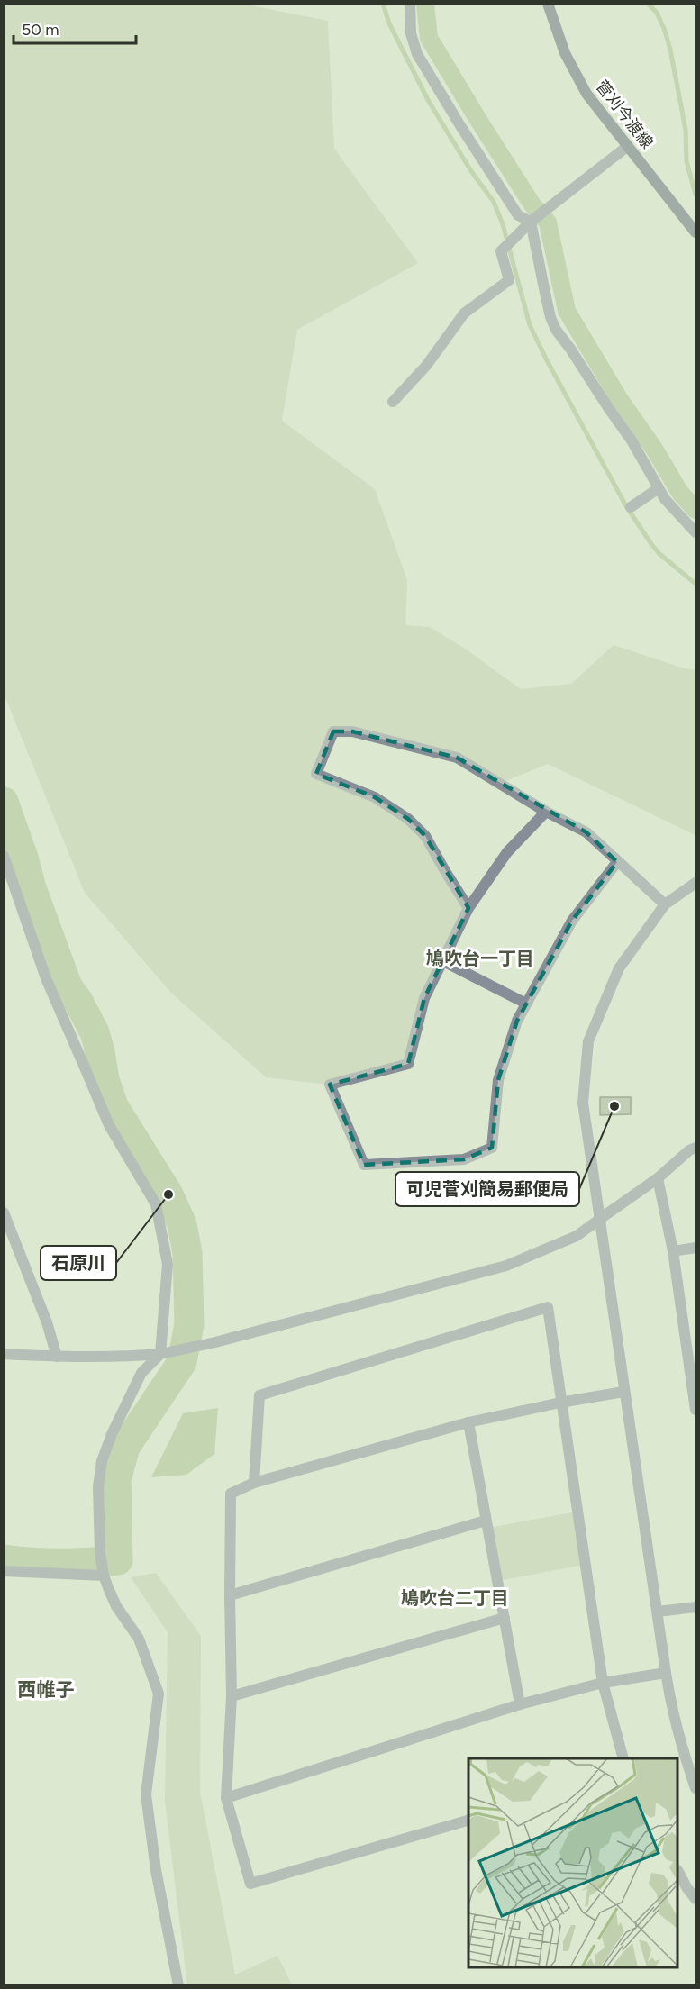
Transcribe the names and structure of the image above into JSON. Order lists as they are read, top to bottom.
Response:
{
  "streets": {
    "main road": ["菅刈今渡線"]
  },
  "districts": ["鳩吹台一丁目", "鳩吹台二丁目", "西帷子"],
  "places": ["可児菅刈簡易郵便局", "石原川"],
  "scale_bar": "50 m"
}
